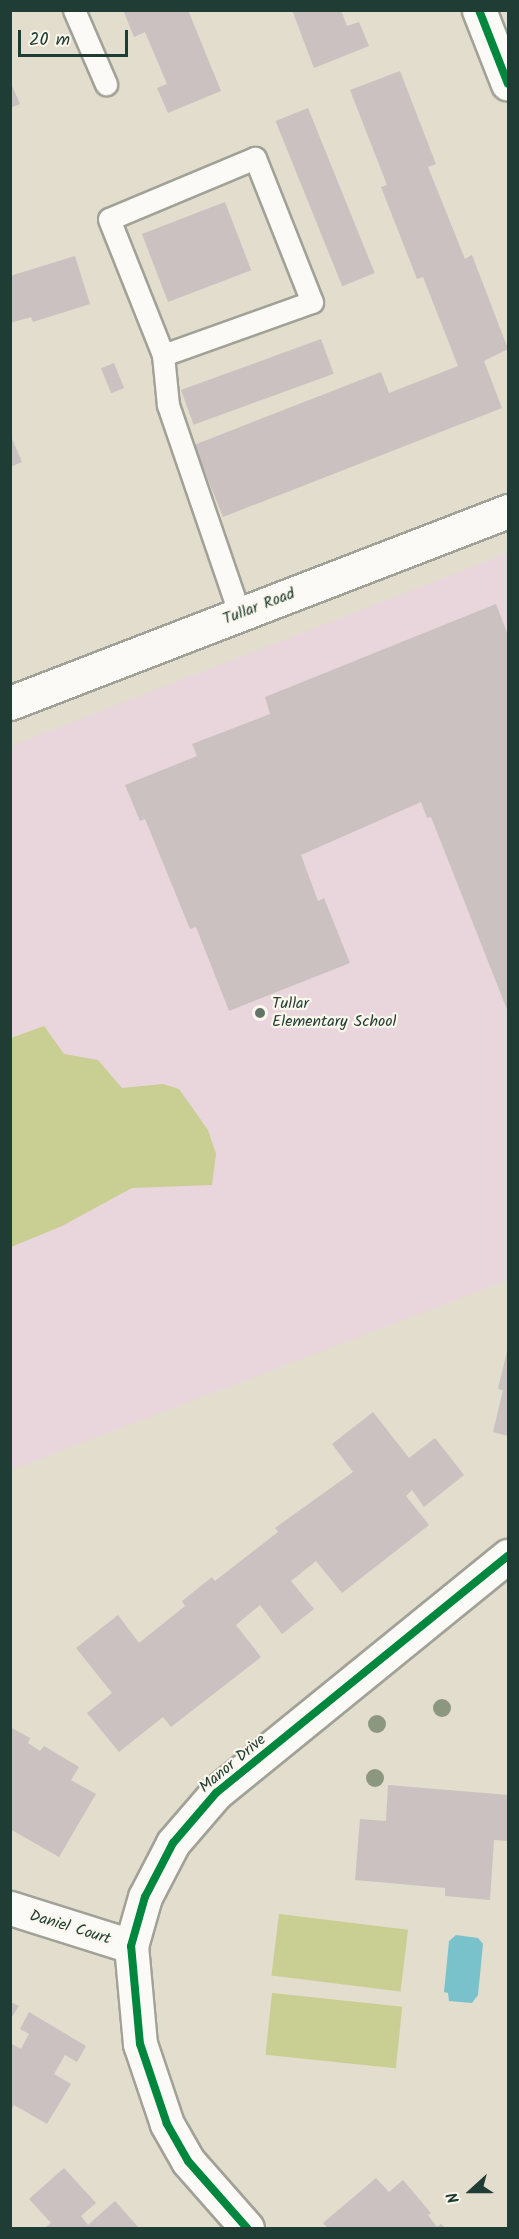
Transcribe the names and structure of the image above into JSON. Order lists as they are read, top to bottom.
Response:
{
  "streets": {
    "street": ["Tullar Road", "Manor Drive", "Daniel Court"]
  },
  "crossings": [
    ["Manor Drive", "Daniel Court"]
  ],
  "places": ["Tullar Elementary School"],
  "scale_bar": "20 m",
  "north": "left"
}
